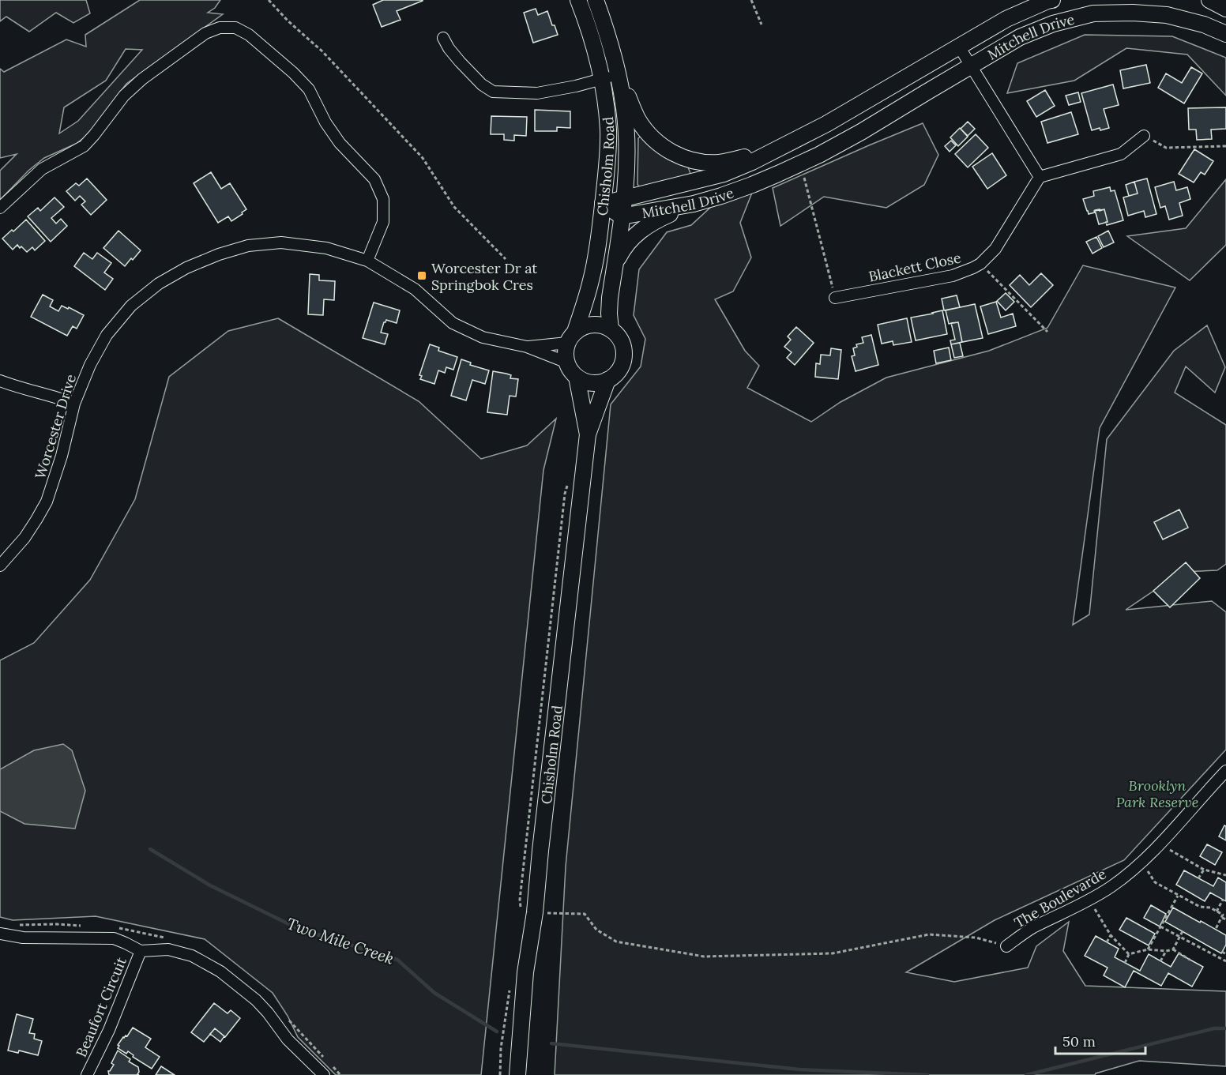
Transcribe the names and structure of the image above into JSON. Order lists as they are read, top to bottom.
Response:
{
  "streets": {
    "main road": ["Mitchell Drive", "Chisholm Road"],
    "street": [
      "Blackett Close",
      "Worcester Drive",
      "The Boulevarde",
      "Beaufort Circuit"
    ]
  },
  "crossings": [
    ["Mitchell Drive", "Chisholm Road"],
    ["Chisholm Road", "Worcester Drive"]
  ],
  "water": ["Two Mile Creek"],
  "parks": ["Brooklyn Park Reserve"],
  "places": {
    "transit": ["Worcester Dr at Springbok Cres"]
  },
  "scale_bar": "50 m"
}
